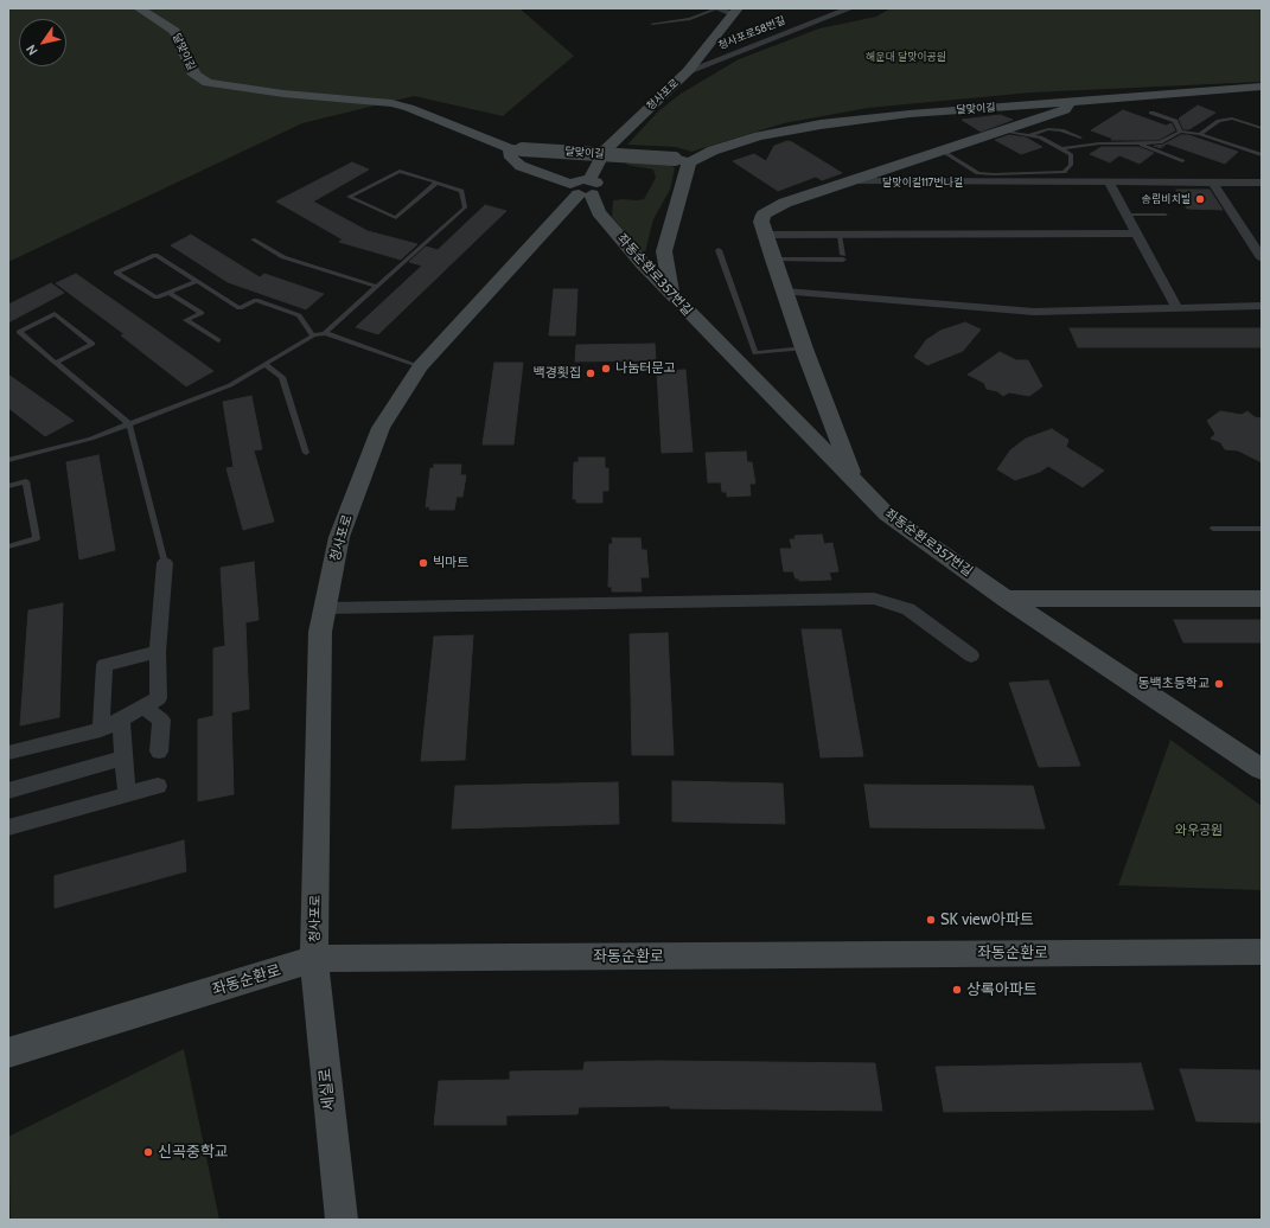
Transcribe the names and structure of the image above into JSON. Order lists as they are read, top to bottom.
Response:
{
  "streets": {
    "street": [
      "청사포로58번길",
      "달맞이길",
      "청사포로",
      "달맞이길117번나길",
      "좌동순환로357번길",
      "좌동순환로",
      "세실로"
    ]
  },
  "crossings": [
    ["청사포로58번길", "청사포로"],
    ["달맞이길", "달맞이길117번나길"],
    ["청사포로", "좌동순환로357번길"],
    ["청사포로", "좌동순환로"],
    ["청사포로", "세실로"],
    ["달맞이길117번나길", "좌동순환로357번길"],
    ["좌동순환로", "세실로"]
  ],
  "parks": ["해운대 달맞이공원", "와우공원"],
  "places": [
    "송림비치빌",
    "나눔터문고",
    "백경횟집",
    "빅마트",
    "동백초등학교",
    "SK view아파트",
    "상록아파트",
    "신곡중학교"
  ],
  "north": "bottom left"
}
